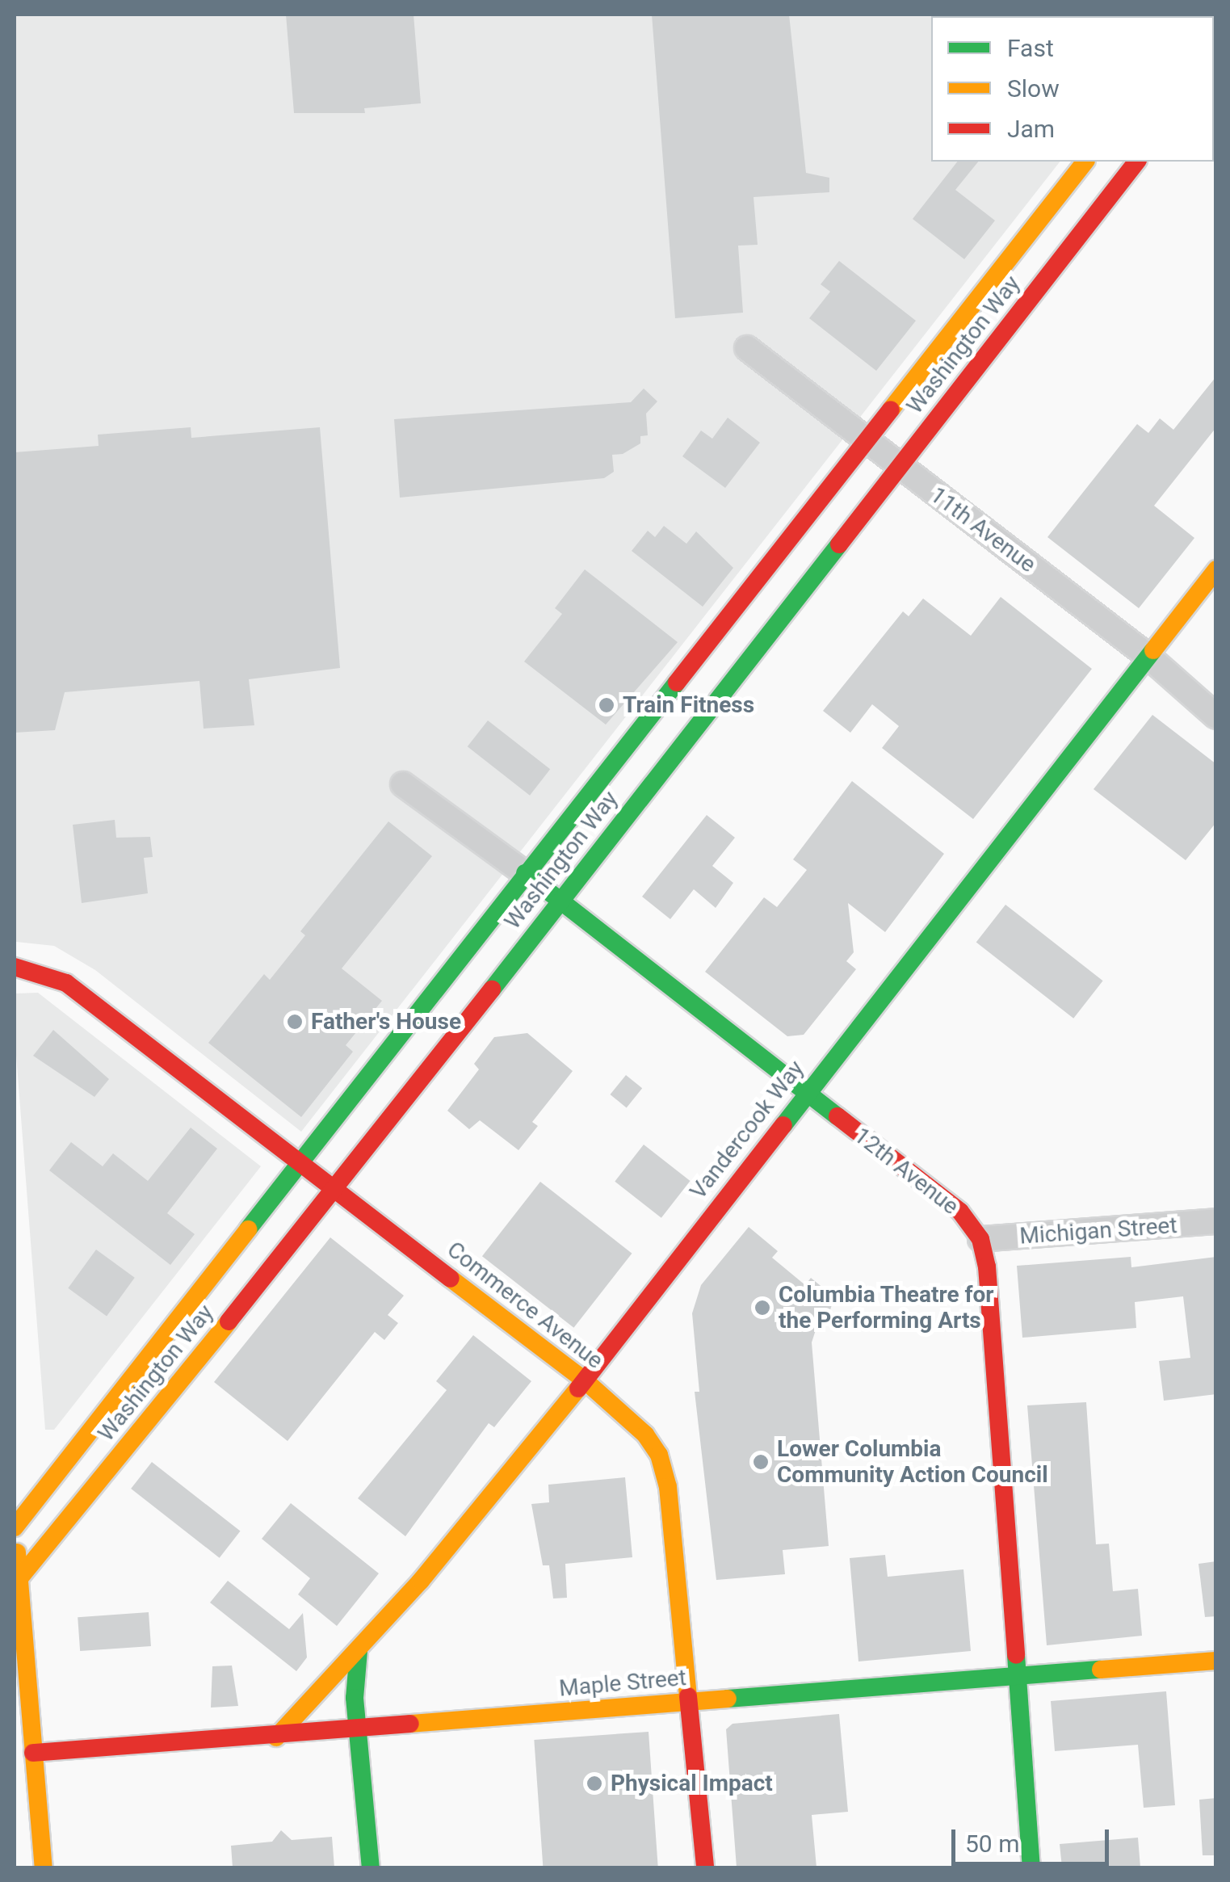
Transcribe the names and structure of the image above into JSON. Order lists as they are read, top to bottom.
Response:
{
  "streets": {
    "main road": [
      "Washington Way",
      "Vandercook Way",
      "12th Avenue",
      "Commerce Avenue",
      "Maple Street"
    ],
    "street": ["11th Avenue", "Michigan Street"]
  },
  "crossings": [
    ["Washington Way", "11th Avenue"],
    ["Washington Way", "12th Avenue"],
    ["Washington Way", "Commerce Avenue"],
    ["11th Avenue", "Vandercook Way"],
    ["Vandercook Way", "12th Avenue"],
    ["Vandercook Way", "Commerce Avenue"],
    ["Vandercook Way", "Maple Street"],
    ["12th Avenue", "Michigan Street"],
    ["12th Avenue", "Maple Street"],
    ["Commerce Avenue", "Maple Street"]
  ],
  "places": [
    "Train Fitness",
    "Father's House",
    "Columbia Theatre for the Performing Arts",
    "Lower Columbia Community Action Council",
    "Physical Impact"
  ],
  "legend": ["Fast", "Slow", "Jam"],
  "scale_bar": "50 m"
}
